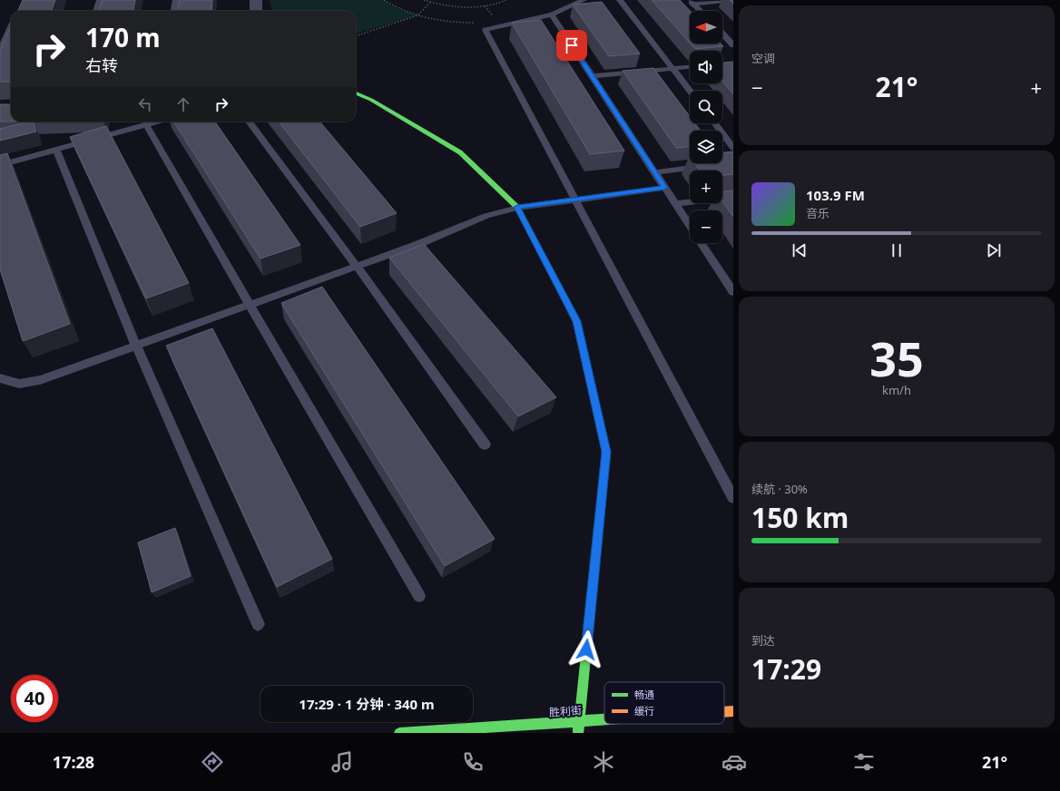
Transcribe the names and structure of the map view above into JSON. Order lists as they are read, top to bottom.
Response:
{
  "streets": {
    "street": ["胜利街"]
  },
  "legend": ["畅通", "缓行"],
  "north": "left",
  "page": {
    "tile": [
      "空调",
      ["35", "km/h"],
      ["续航 · 30%", "150 km"],
      ["到达", "17:29"]
    ],
    "map_buttons": ["+", "−"],
    "turn": ["170 m", "右转"],
    "heat": ["−", "21°", "+"],
    "song": ["103.9 FM", "音乐"],
    "limit": "40",
    "trip": "17:29 · 1 分钟 · 340 m",
    "tabs": ["17:28", "21°"]
  }
}
